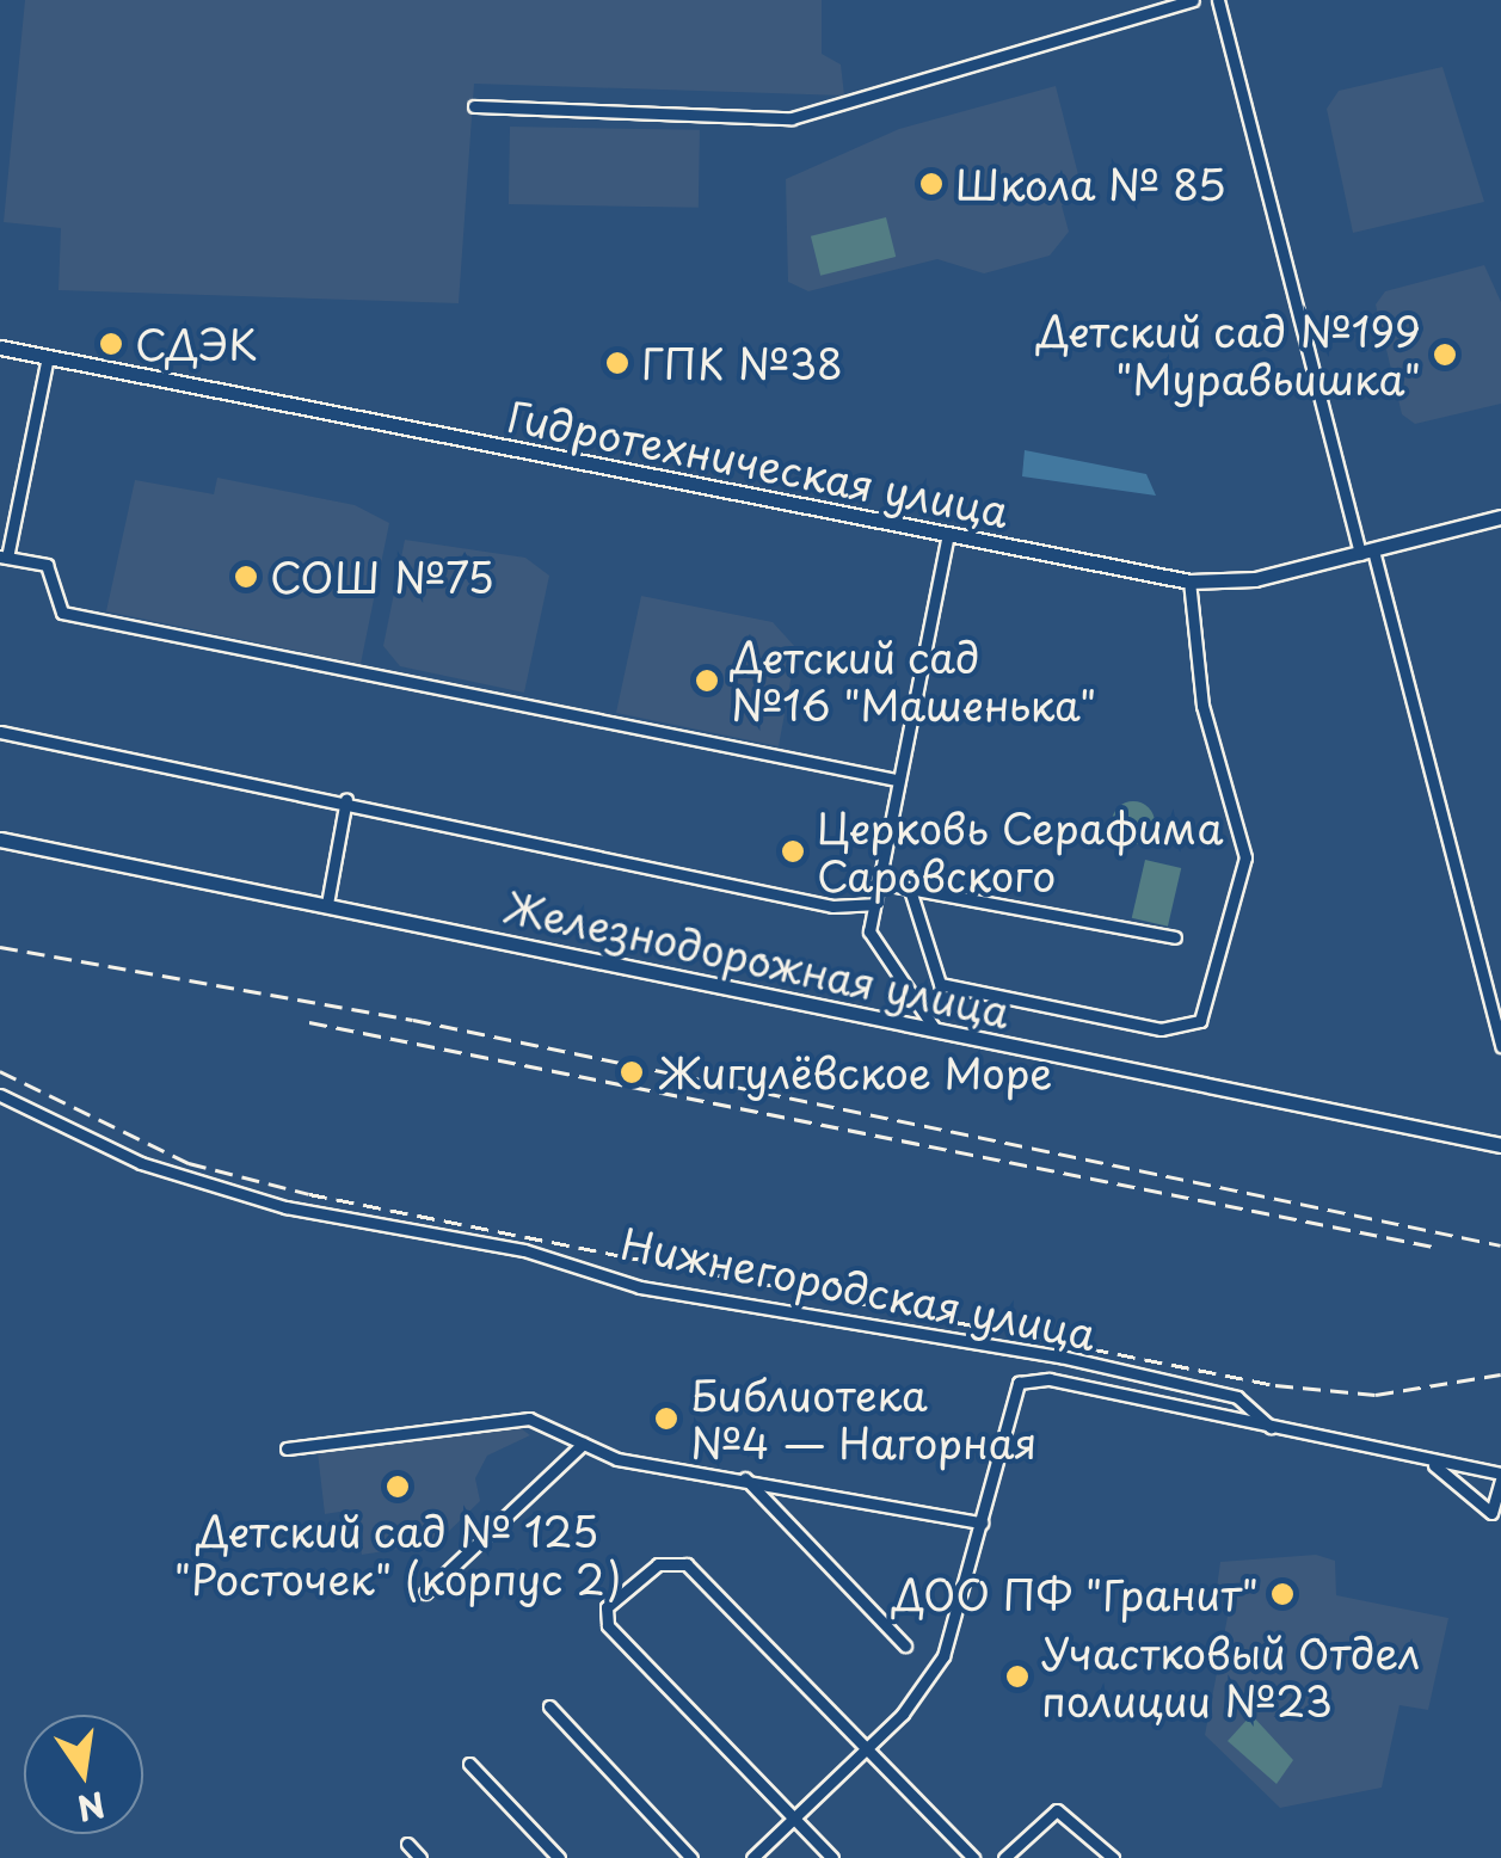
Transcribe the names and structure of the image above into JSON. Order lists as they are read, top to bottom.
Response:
{
  "streets": {
    "main road": ["Гидротехническая улица", "Железнодорожная улица"],
    "street": ["Нижнегородская улица"]
  },
  "places": [
    "Школа № 85",
    "СДЭК",
    "Детский сад №199 \"Муравьишка\"",
    "ГПК №38",
    "СОШ №75",
    "Детский сад №16 \"Машенька\"",
    "Церковь Серафима Саровского",
    "Жигулёвское Море",
    "Библиотека №4 — Нагорная",
    "Детский сад № 125 \"Росточек\" (корпус 2)",
    "ДОО ПФ \"Гранит\"",
    "Участковый Отдел полиции №23"
  ],
  "north": "bottom"
}
